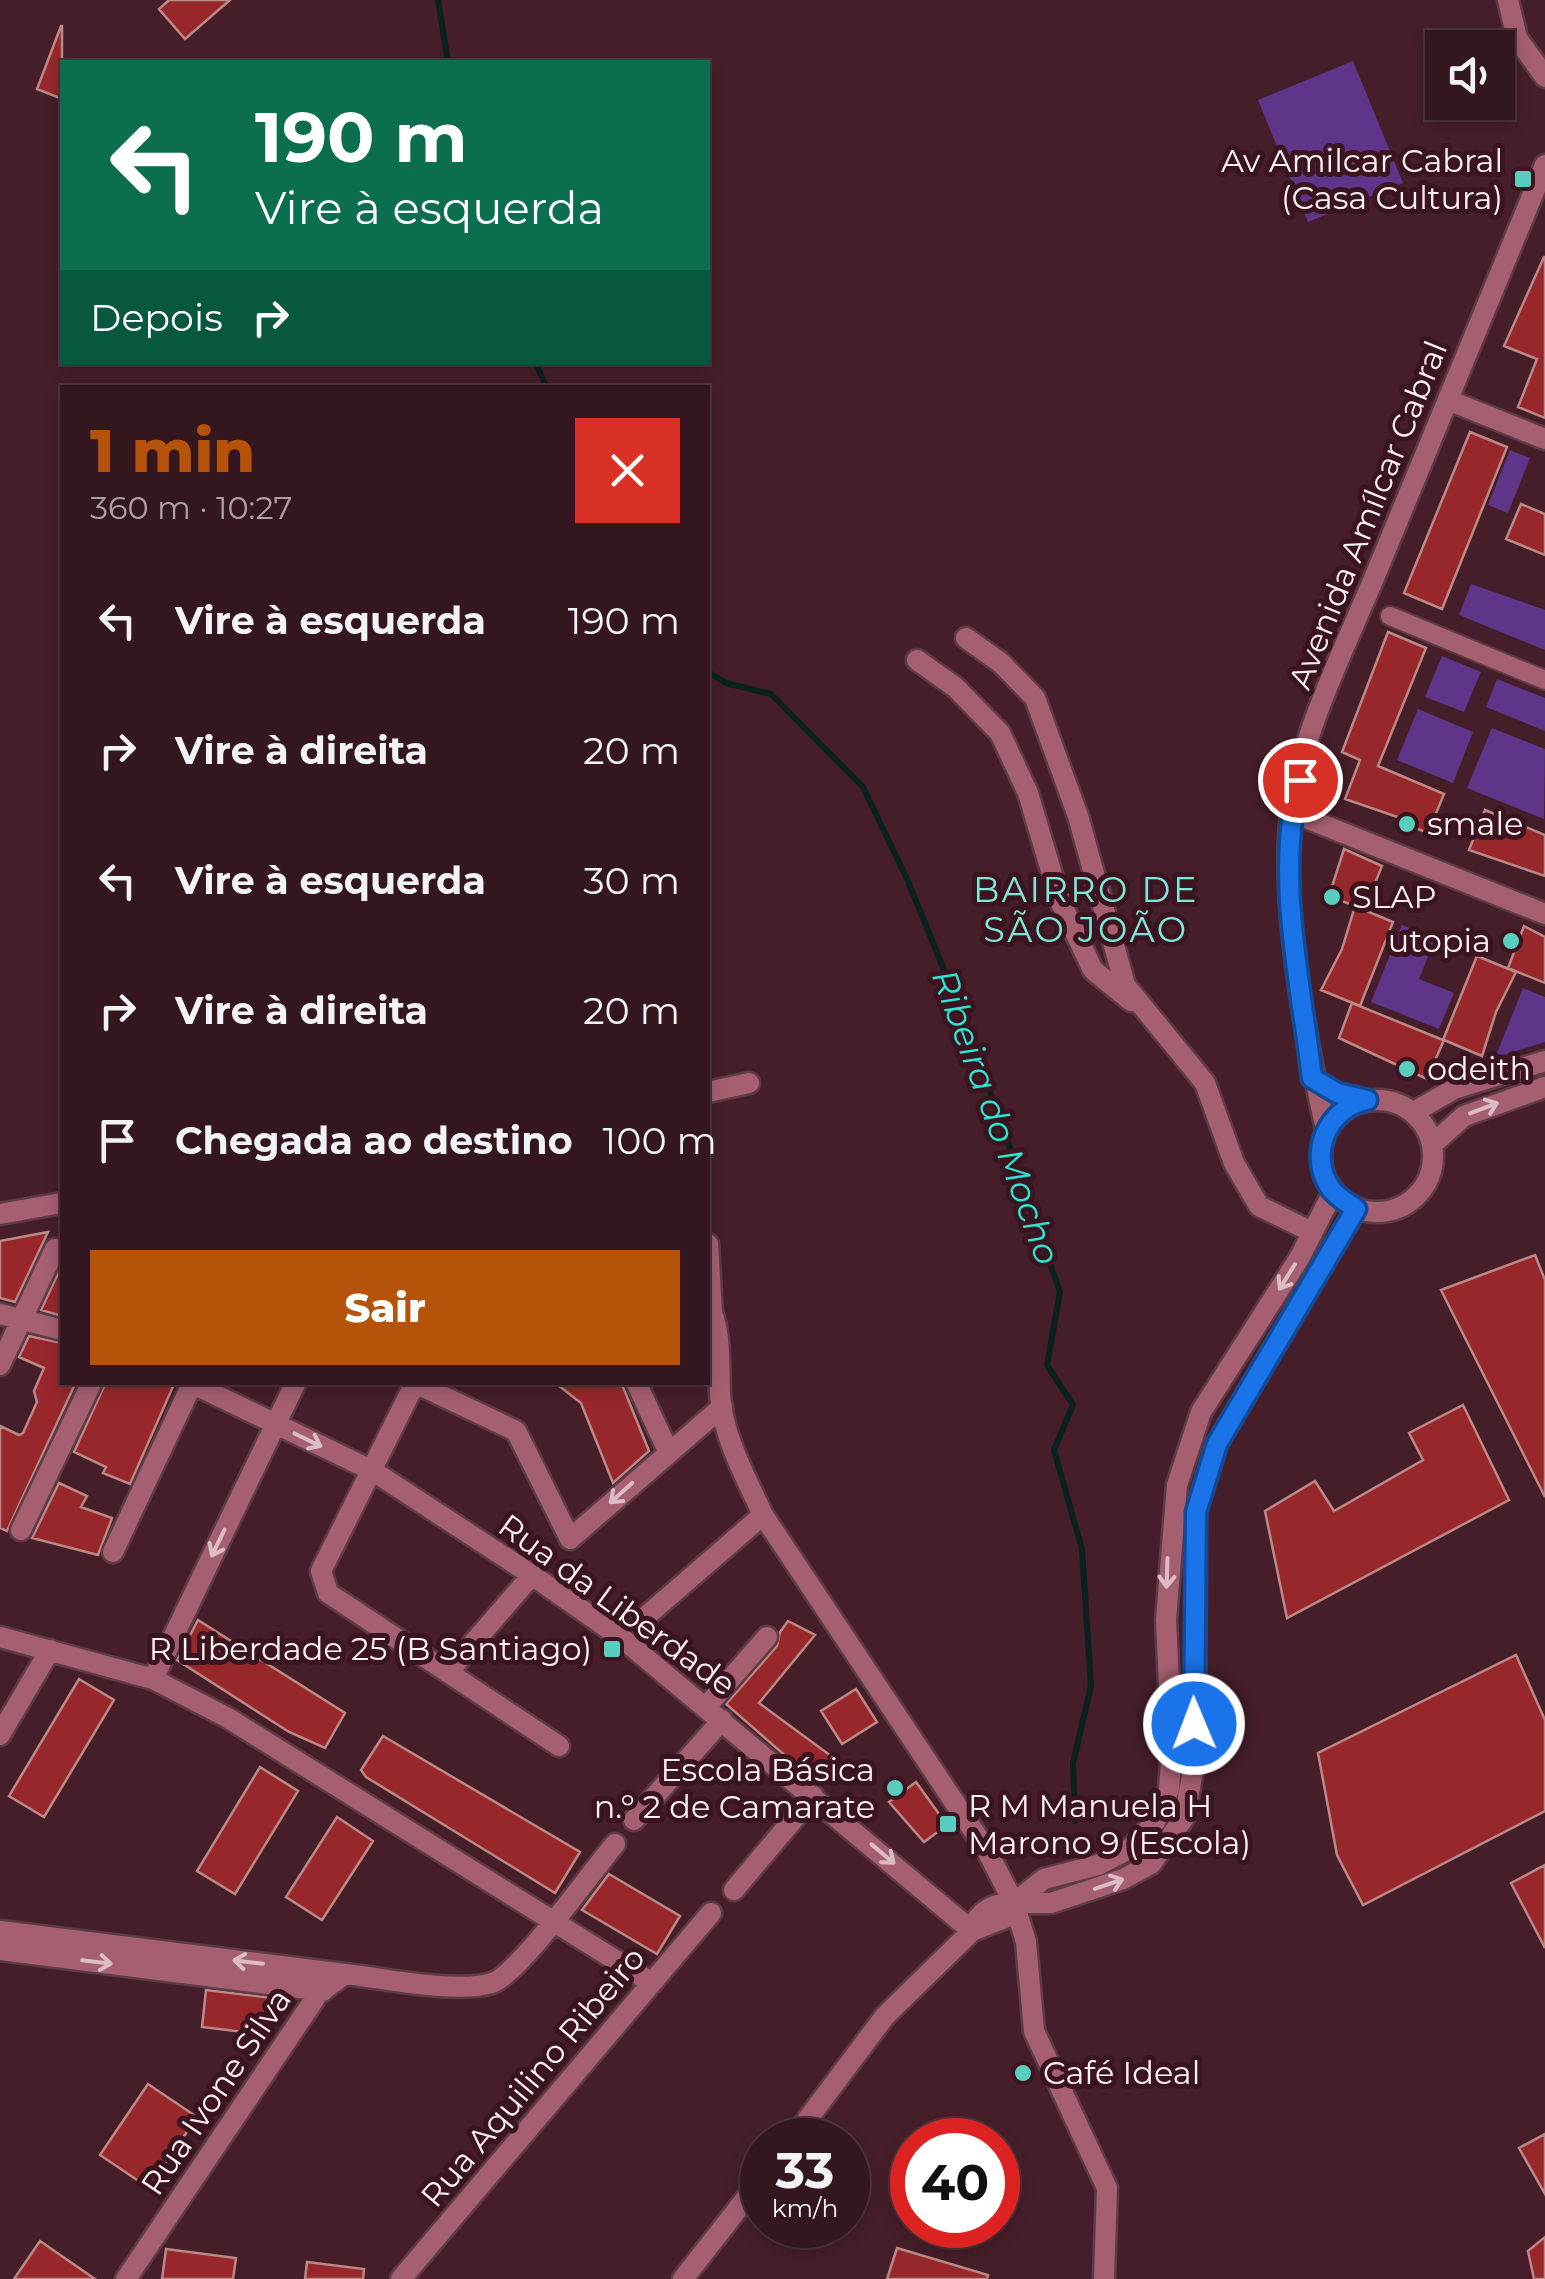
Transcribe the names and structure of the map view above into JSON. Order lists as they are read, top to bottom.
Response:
{
  "streets": {
    "street": [
      "Avenida Amílcar Cabral",
      "Rua da Liberdade",
      "Rua Aquilino Ribeiro",
      "Rua Ivone Silva"
    ]
  },
  "districts": ["BAIRRO DE SÃO JOÃO"],
  "water": ["Ribeira do Mocho"],
  "places": {
    "transit": ["Av Amilcar Cabral (Casa Cultura)", "R Liberdade 25 (B Santiago)", "R M Manuela H Marono 9 (Escola)"],
    "other": [
      "smale",
      "SLAP",
      "utopia",
      "odeith",
      "Escola Básica n.º 2 de Camarate",
      "Café Ideal"
    ]
  },
  "page": {
    "turn": ["190 m", "Vire à esquerda"],
    "then": "Depois",
    "heading": ["1 min", "360 m · 10:27"],
    "list": [
      {
        "name": "Vire à esquerda",
        "value": "190 m"
      },
      {
        "name": "Vire à direita",
        "value": "20 m"
      },
      {
        "name": "Vire à esquerda",
        "value": "30 m"
      },
      {
        "name": "Vire à direita",
        "value": "20 m"
      },
      {
        "name": "Chegada ao destino",
        "value": "100 m"
      }
    ],
    "buttons": "Sair",
    "speed": "33 km/h",
    "limit": "40"
  }
}
